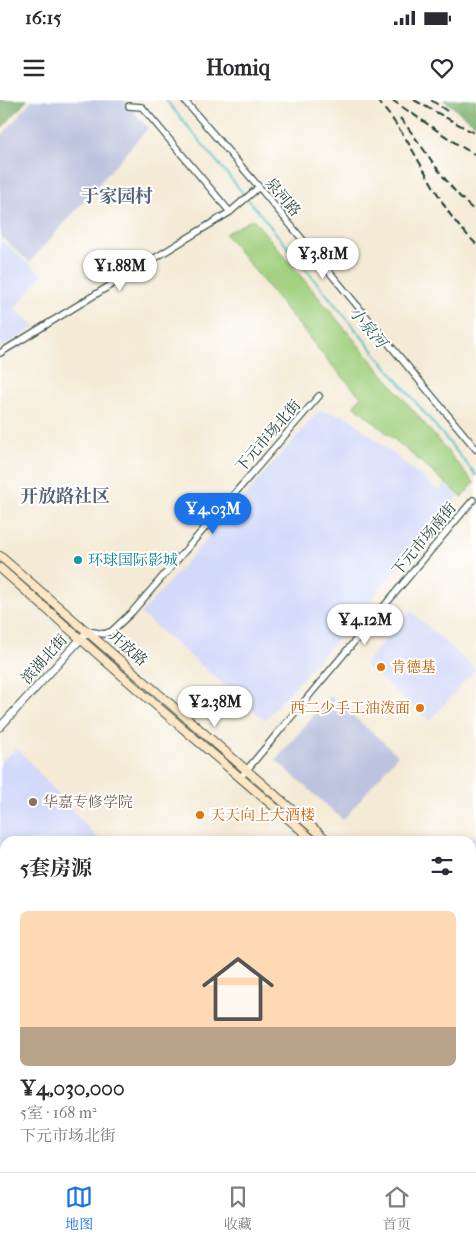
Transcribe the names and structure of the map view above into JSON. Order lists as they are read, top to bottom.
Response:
{
  "streets": {
    "main road": ["开放路"],
    "street": [
      "泉河路",
      "下元市场北街",
      "下元市场南街",
      "滨湖北街"
    ]
  },
  "crossings": [
    ["下元市场北街", "开放路"],
    ["下元市场北街", "滨湖北街"],
    ["下元市场南街", "开放路"],
    ["开放路", "滨湖北街"]
  ],
  "districts": ["于家园村", "开放路社区"],
  "water": ["小泉河"],
  "places": [
    "环球国际影城",
    "肯德基",
    "西二少手工油泼面",
    "华嘉专修学院",
    "天天向上大酒楼"
  ],
  "page": {
    "status": "16:15",
    "header": "Homiq",
    "price": [
      "¥3.81M",
      "¥1.88M",
      "¥4.03M",
      "¥4.12M",
      "¥2.38M"
    ],
    "heading": "5套房源",
    "list": [
      {
        "name": "¥4,030,000",
        "note": "5室 · 168 m² · 下元市场北街"
      }
    ],
    "tabs": ["地图", "收藏", "首页"]
  }
}
